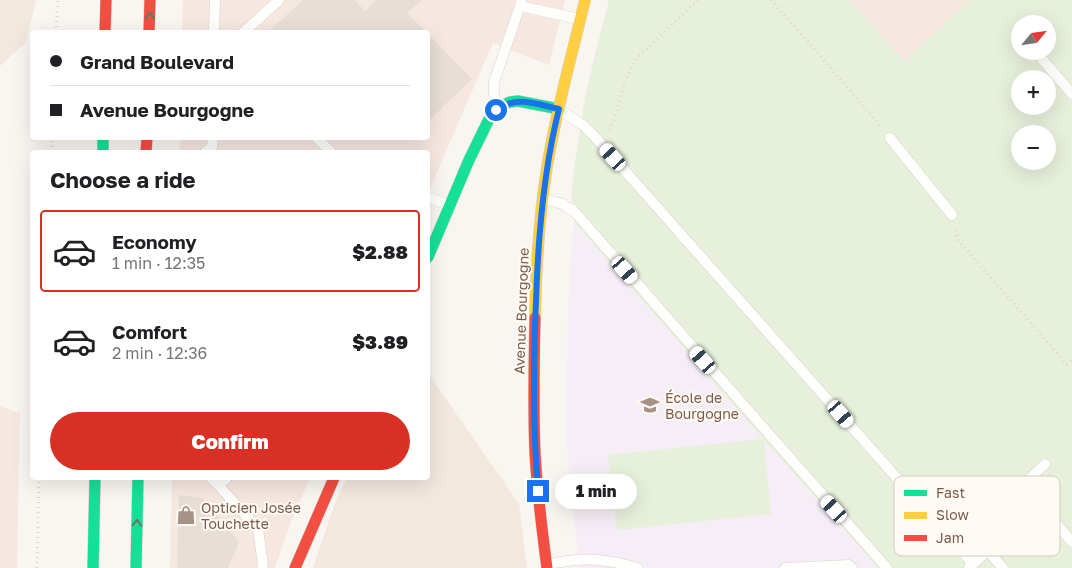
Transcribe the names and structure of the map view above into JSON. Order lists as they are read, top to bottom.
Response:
{
  "streets": {
    "street": ["Avenue Bourgogne"]
  },
  "places": {
    "school or university": ["École de Bourgogne"],
    "shop": ["Opticien Josée Touchette"]
  },
  "legend": ["Fast", "Slow", "Jam"],
  "north": "top right",
  "page": {
    "map_buttons": ["+", "−"],
    "banner": ["Grand Boulevard", "Avenue Bourgogne"],
    "heading": "Choose a ride",
    "list": [
      {
        "name": "Economy",
        "note": "1 min · 12:35",
        "value": "$2.88"
      },
      {
        "name": "Comfort",
        "note": "2 min · 12:36",
        "value": "$3.89"
      }
    ],
    "buttons": "Confirm",
    "bubble": "1 min"
  }
}
